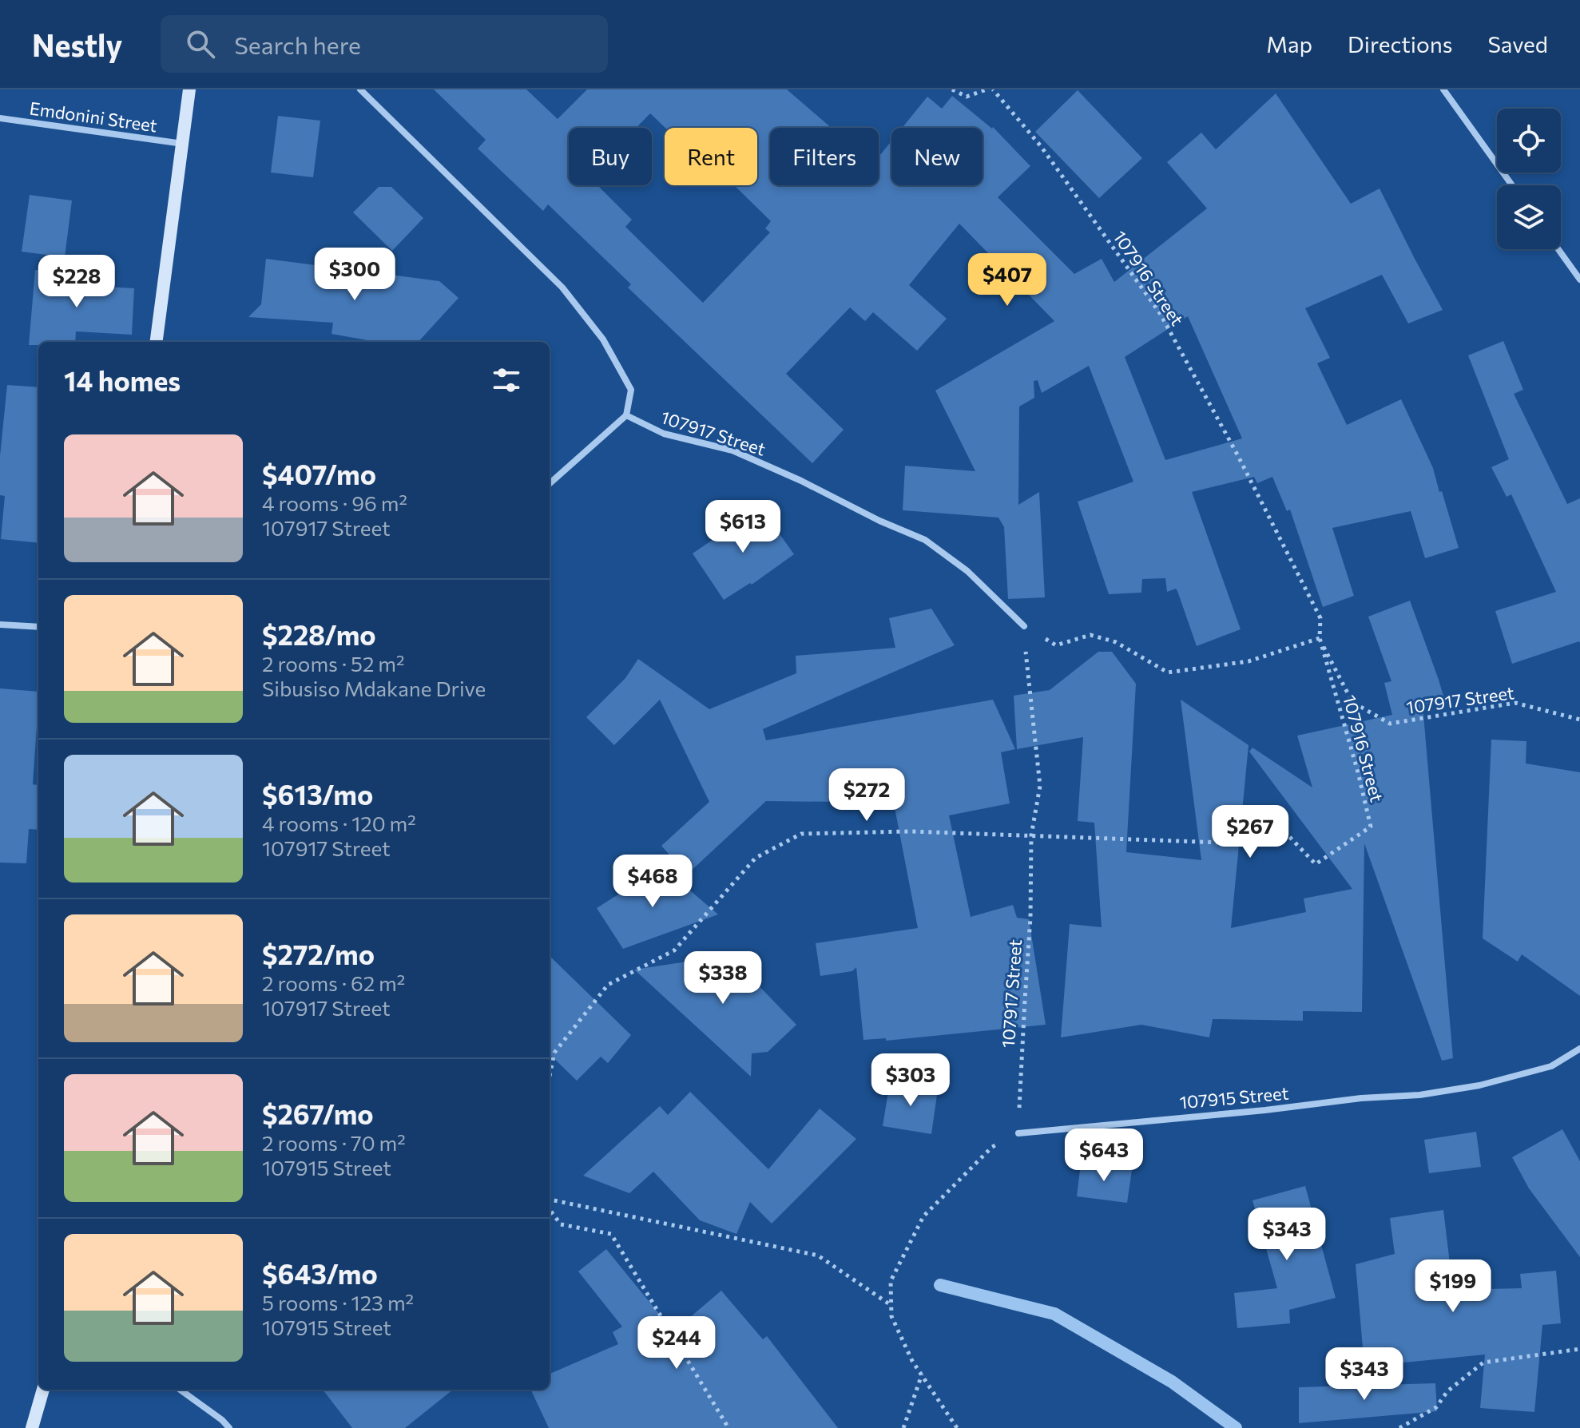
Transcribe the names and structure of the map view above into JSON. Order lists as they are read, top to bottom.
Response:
{
  "streets": {
    "street": ["Emdonini Street", "107917 Street", "107915 Street"],
    "path": ["107916 Street"]
  },
  "crossings": [
    ["107916 Street", "107917 Street"],
    ["107917 Street", "107915 Street"]
  ],
  "page": {
    "header": "Nestly",
    "search": "Search here",
    "nav": ["Map", "Directions", "Saved"],
    "chip": [
      "Buy",
      "Rent",
      "Filters",
      "New"
    ],
    "price": [
      "$300",
      "$407",
      "$228",
      "$613",
      "$272",
      "$267",
      "$468",
      "$338",
      "$303",
      "$643",
      "$343",
      "$199",
      "$244",
      "$343"
    ],
    "heading": "14 homes",
    "list": [
      {
        "name": "$407/mo",
        "note": "4 rooms · 96 m² · 107917 Street"
      },
      {
        "name": "$228/mo",
        "note": "2 rooms · 52 m² · Sibusiso Mdakane Drive"
      },
      {
        "name": "$613/mo",
        "note": "4 rooms · 120 m² · 107917 Street"
      },
      {
        "name": "$272/mo",
        "note": "2 rooms · 62 m² · 107917 Street"
      },
      {
        "name": "$267/mo",
        "note": "2 rooms · 70 m² · 107915 Street"
      },
      {
        "name": "$643/mo",
        "note": "5 rooms · 123 m² · 107915 Street"
      }
    ]
  }
}
